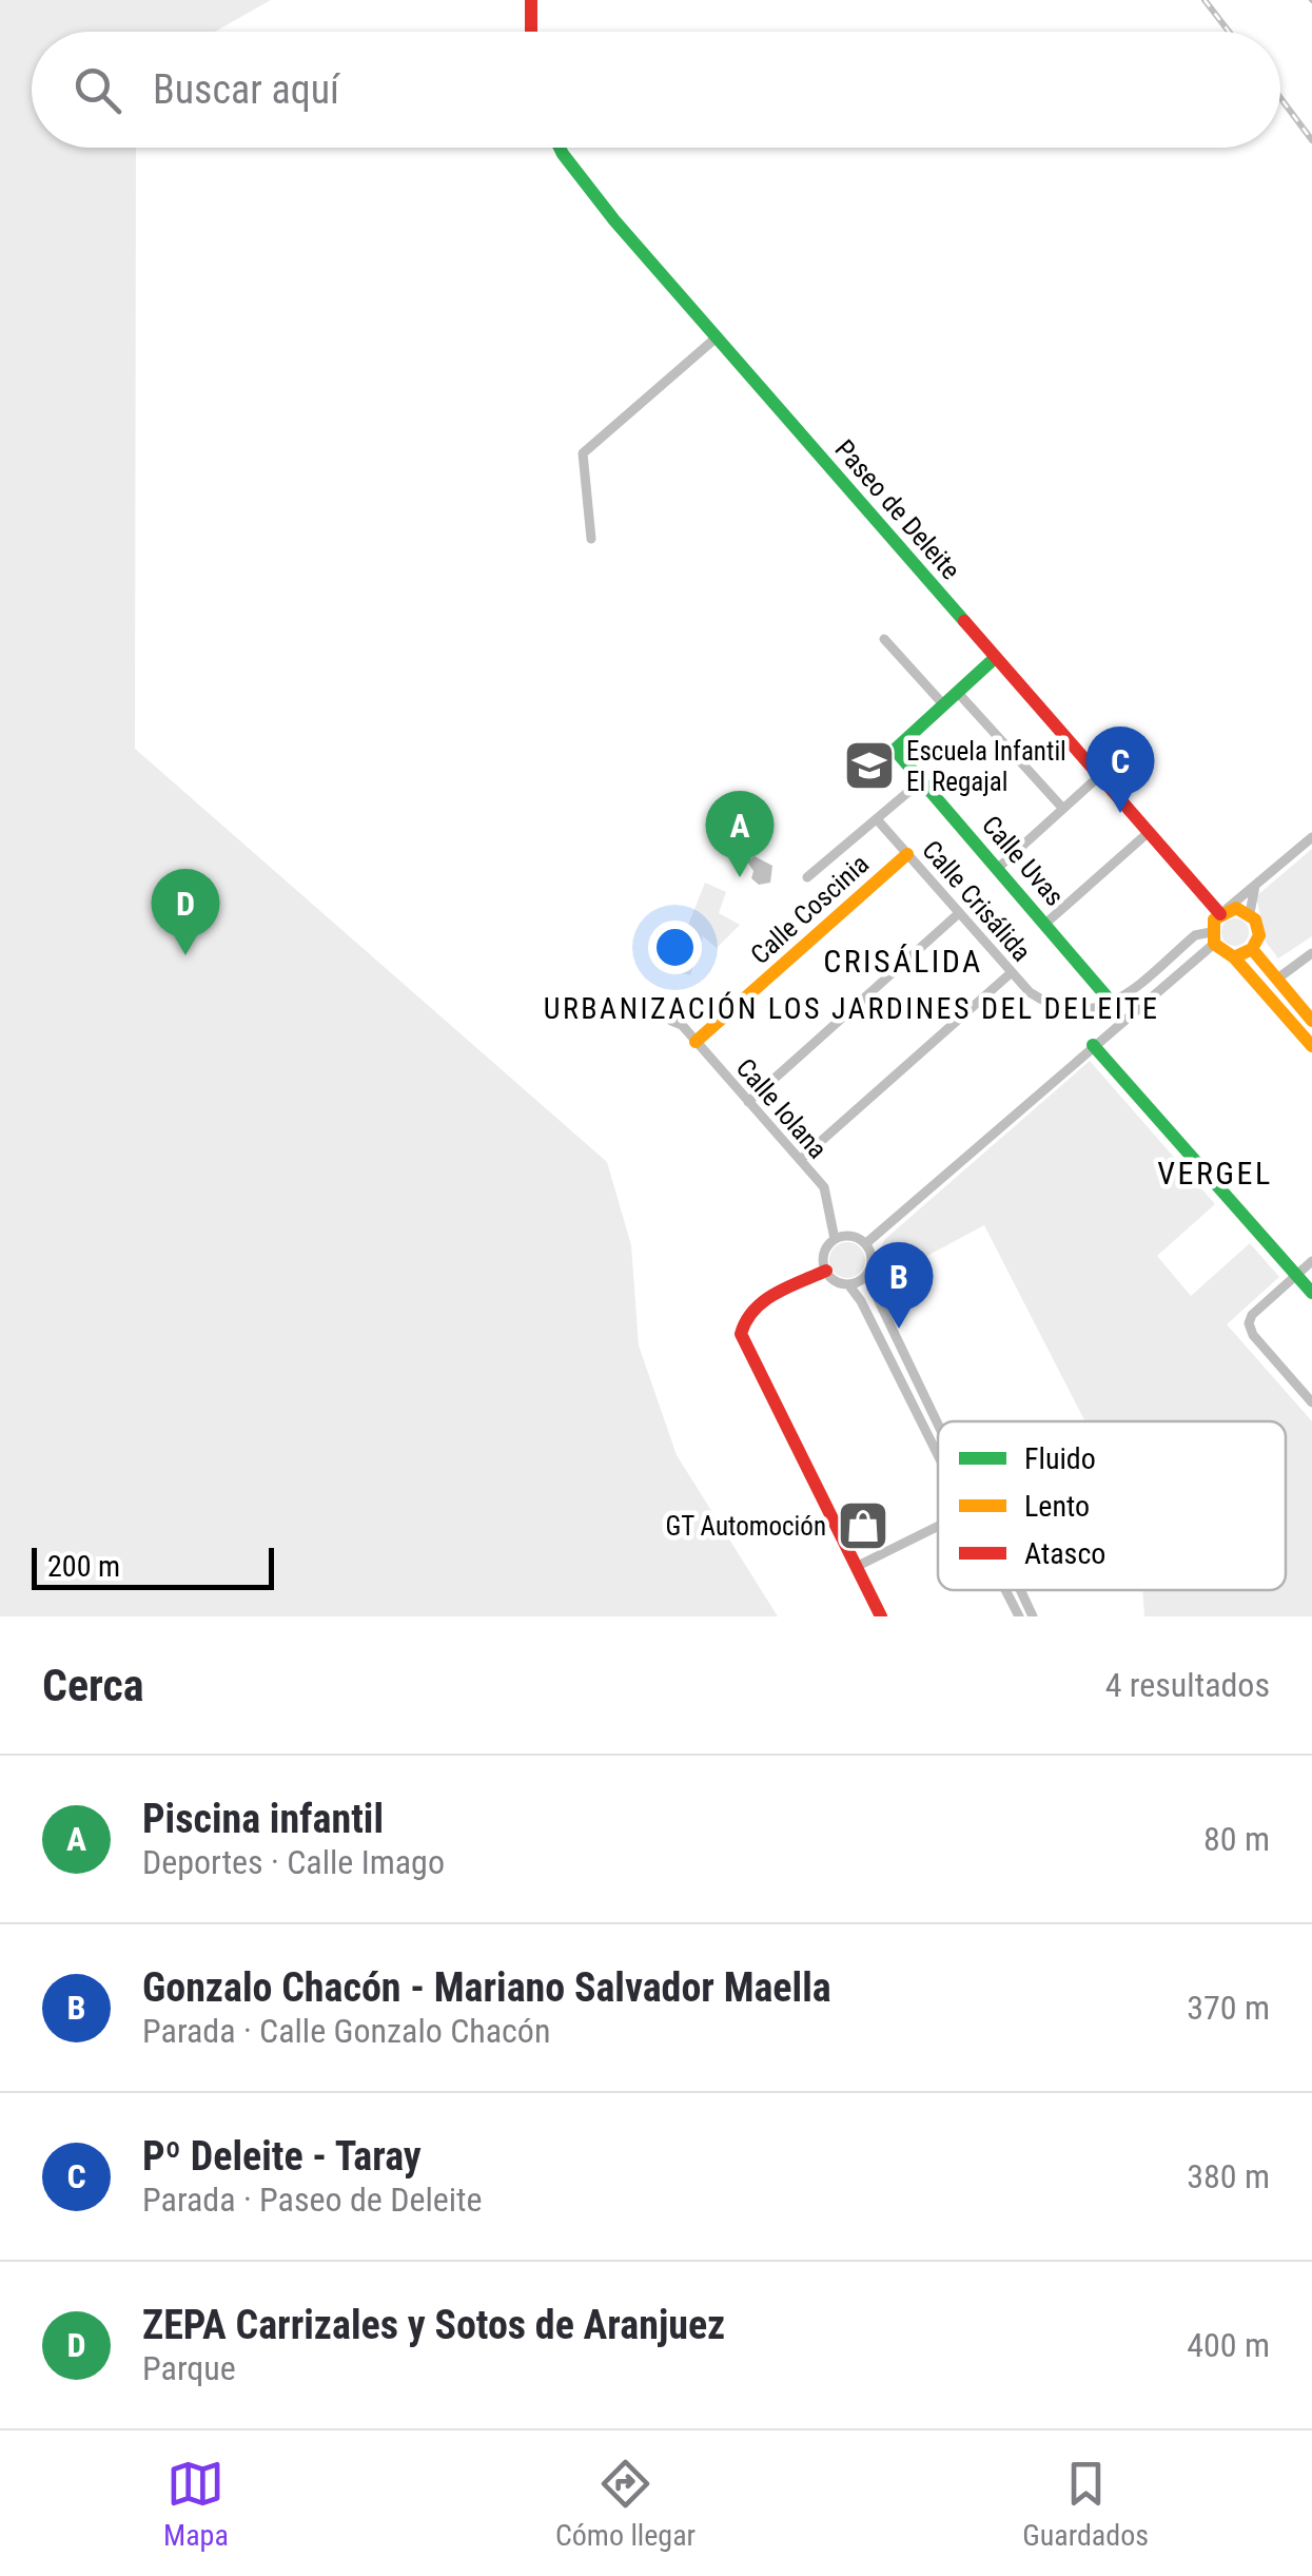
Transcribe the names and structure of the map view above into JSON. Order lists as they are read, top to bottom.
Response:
{
  "streets": {
    "street": [
      "Paseo de Deleite",
      "Calle Uvas",
      "Calle Crisálida",
      "Calle Coscinia",
      "Calle Iolana"
    ]
  },
  "crossings": [
    ["Calle Uvas", "Calle Crisálida"],
    ["Calle Crisálida", "Calle Coscinia"],
    ["Calle Coscinia", "Calle Iolana"]
  ],
  "districts": ["CRISÁLIDA", "URBANIZACIÓN LOS JARDINES DEL DELEITE", "VERGEL"],
  "places": {
    "school or university": ["Escuela Infantil El Regajal"],
    "shop": ["GT Automoción"]
  },
  "legend": ["Fluido", "Lento", "Atasco"],
  "scale_bar": "200 m",
  "page": {
    "search": "Buscar aquí",
    "pins": [
      "C",
      "A",
      "D",
      "B"
    ],
    "scale": "200 m",
    "heading": ["Cerca", "4 resultados"],
    "list": [
      {
        "mark": "A",
        "name": "Piscina infantil",
        "note": "Deportes · Calle Imago",
        "value": "80 m"
      },
      {
        "mark": "B",
        "name": "Gonzalo Chacón - Mariano Salvador Maella",
        "note": "Parada · Calle Gonzalo Chacón",
        "value": "370 m"
      },
      {
        "mark": "C",
        "name": "Pº Deleite - Taray",
        "note": "Parada · Paseo de Deleite",
        "value": "380 m"
      },
      {
        "mark": "D",
        "name": "ZEPA Carrizales y Sotos de Aranjuez",
        "note": "Parque",
        "value": "400 m"
      }
    ],
    "nav": ["Mapa", "Cómo llegar", "Guardados"]
  }
}
